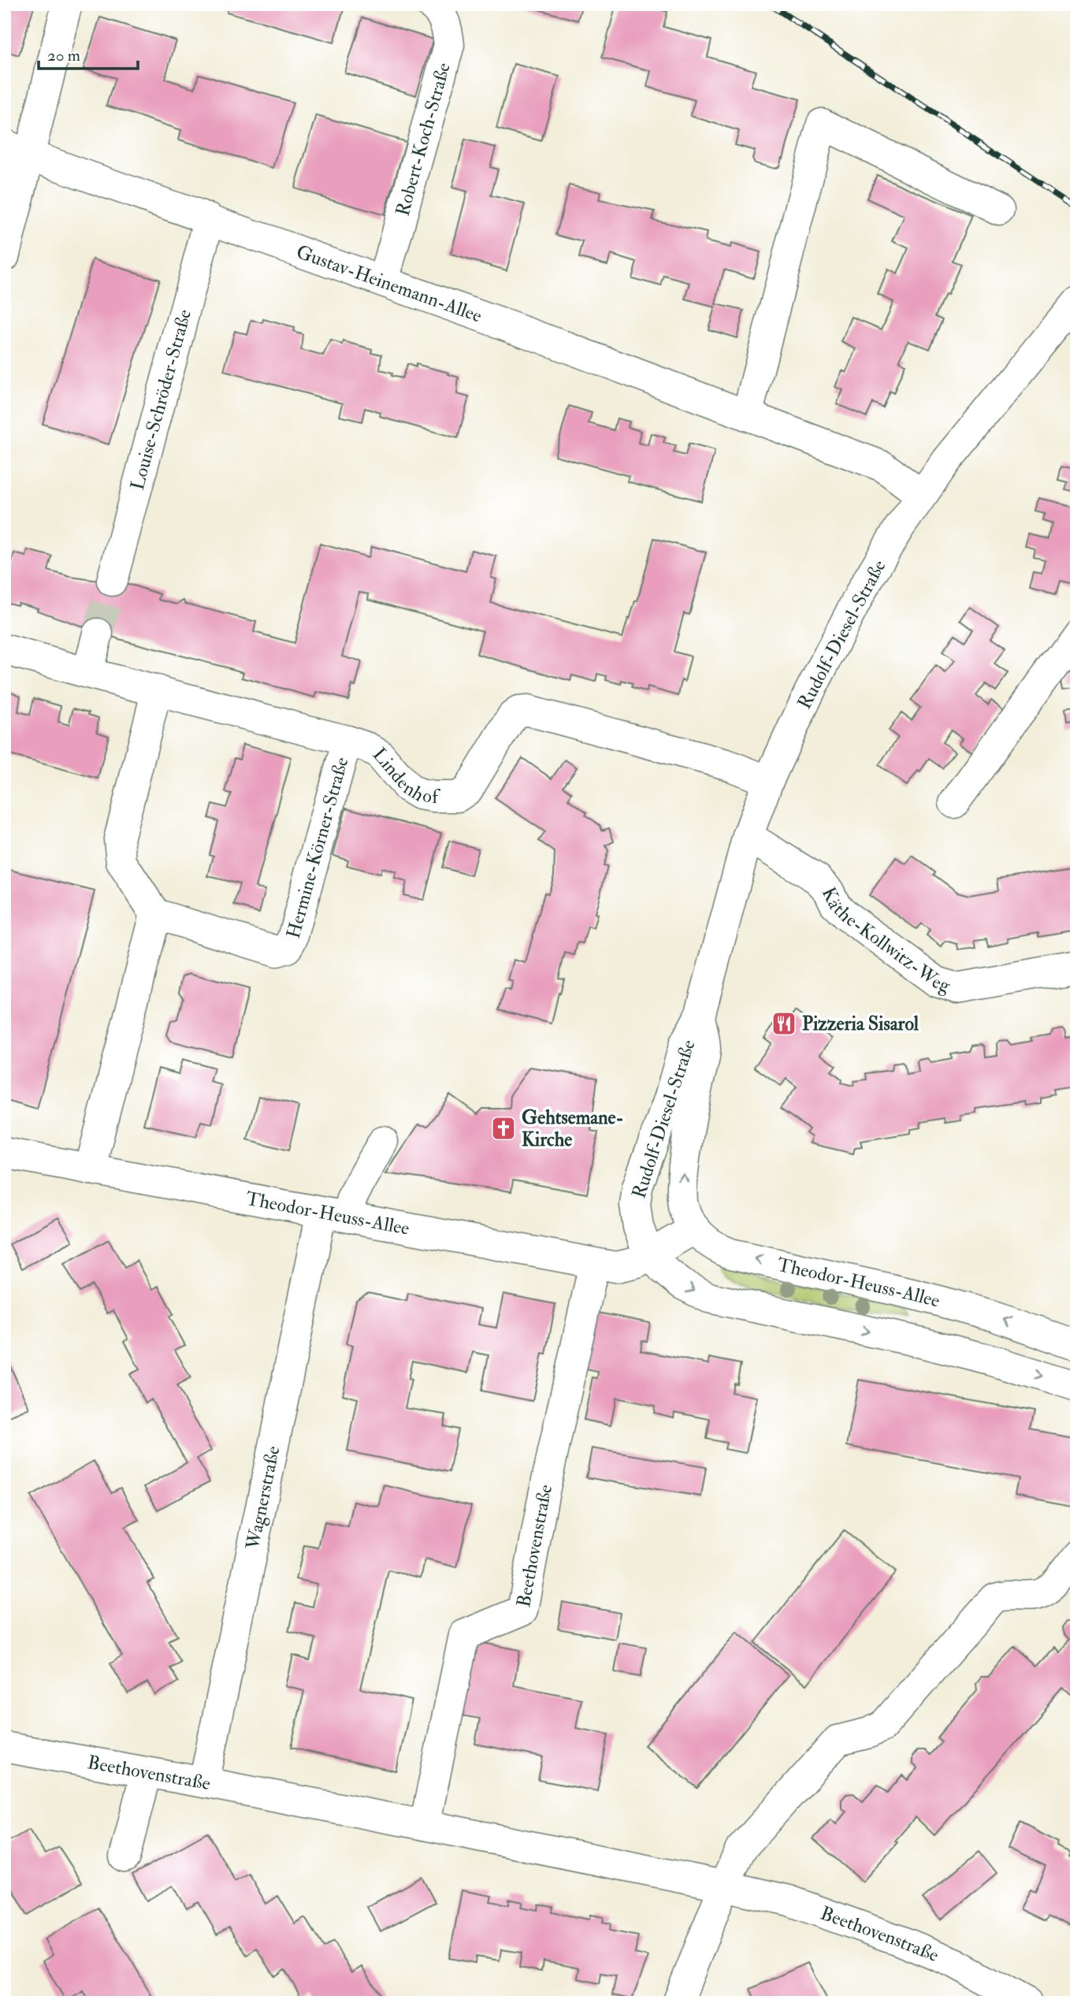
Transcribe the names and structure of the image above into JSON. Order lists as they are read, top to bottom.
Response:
{
  "streets": {
    "street": [
      "Robert-Koch-Straße",
      "Gustav-Heinemann-Allee",
      "Louise-Schröder-Straße",
      "Rudolf-Diesel-Straße",
      "Lindenhof",
      "Hermine-Körner-Straße",
      "Käthe-Kollwitz-Weg",
      "Theodor-Heuss-Allee",
      "Wagnerstraße",
      "Beethovenstraße"
    ]
  },
  "crossings": [
    ["Robert-Koch-Straße", "Gustav-Heinemann-Allee"],
    ["Gustav-Heinemann-Allee", "Louise-Schröder-Straße"],
    ["Gustav-Heinemann-Allee", "Rudolf-Diesel-Straße"],
    ["Rudolf-Diesel-Straße", "Lindenhof"],
    ["Rudolf-Diesel-Straße", "Käthe-Kollwitz-Weg"],
    ["Rudolf-Diesel-Straße", "Theodor-Heuss-Allee"],
    ["Lindenhof", "Hermine-Körner-Straße"],
    ["Theodor-Heuss-Allee", "Wagnerstraße"],
    ["Theodor-Heuss-Allee", "Beethovenstraße"],
    ["Wagnerstraße", "Beethovenstraße"]
  ],
  "places": {
    "restaurant": ["Pizzeria Sisarol"],
    "church": ["Gehtsemane- Kirche"]
  },
  "scale_bar": "20 m"
}
